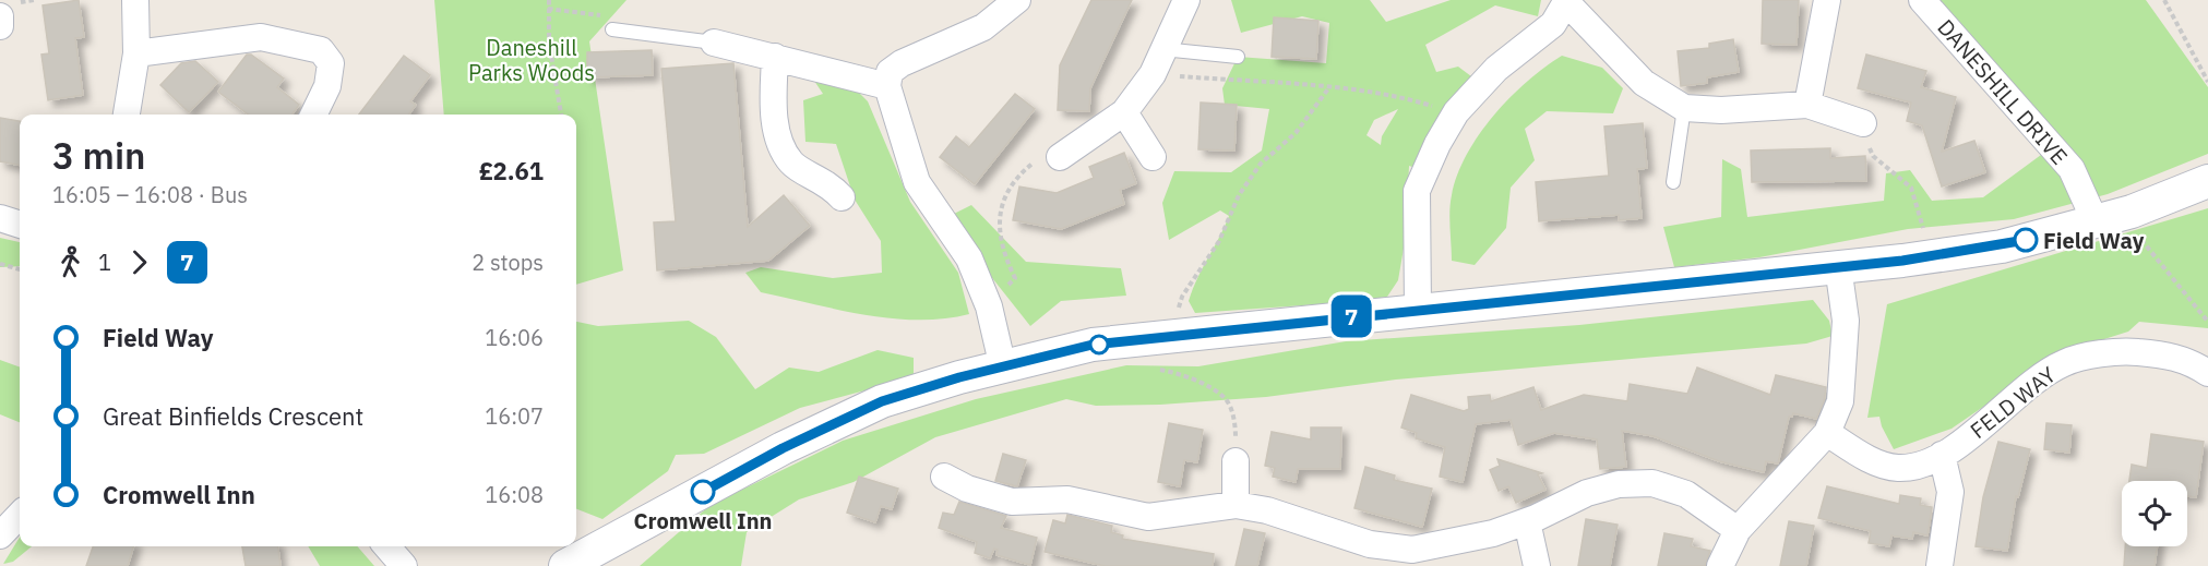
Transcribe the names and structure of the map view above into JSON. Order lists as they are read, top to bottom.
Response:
{
  "streets": {
    "street": ["DANESHILL DRIVE", "FELD WAY"]
  },
  "parks": ["Daneshill Parks Woods"],
  "places": ["Field Way", "Cromwell Inn"],
  "lines": ["bus line 7"],
  "page": {
    "on_map": "7",
    "heading": ["3 min", "16:05 – 16:08 · Bus", "£2.61"],
    "legs": ["1", "7", "2 stops"],
    "list": [
      {
        "name": "Field Way",
        "value": "16:06"
      },
      {
        "name": "Great Binfields Crescent",
        "value": "16:07"
      },
      {
        "name": "Cromwell Inn",
        "value": "16:08"
      }
    ]
  }
}
